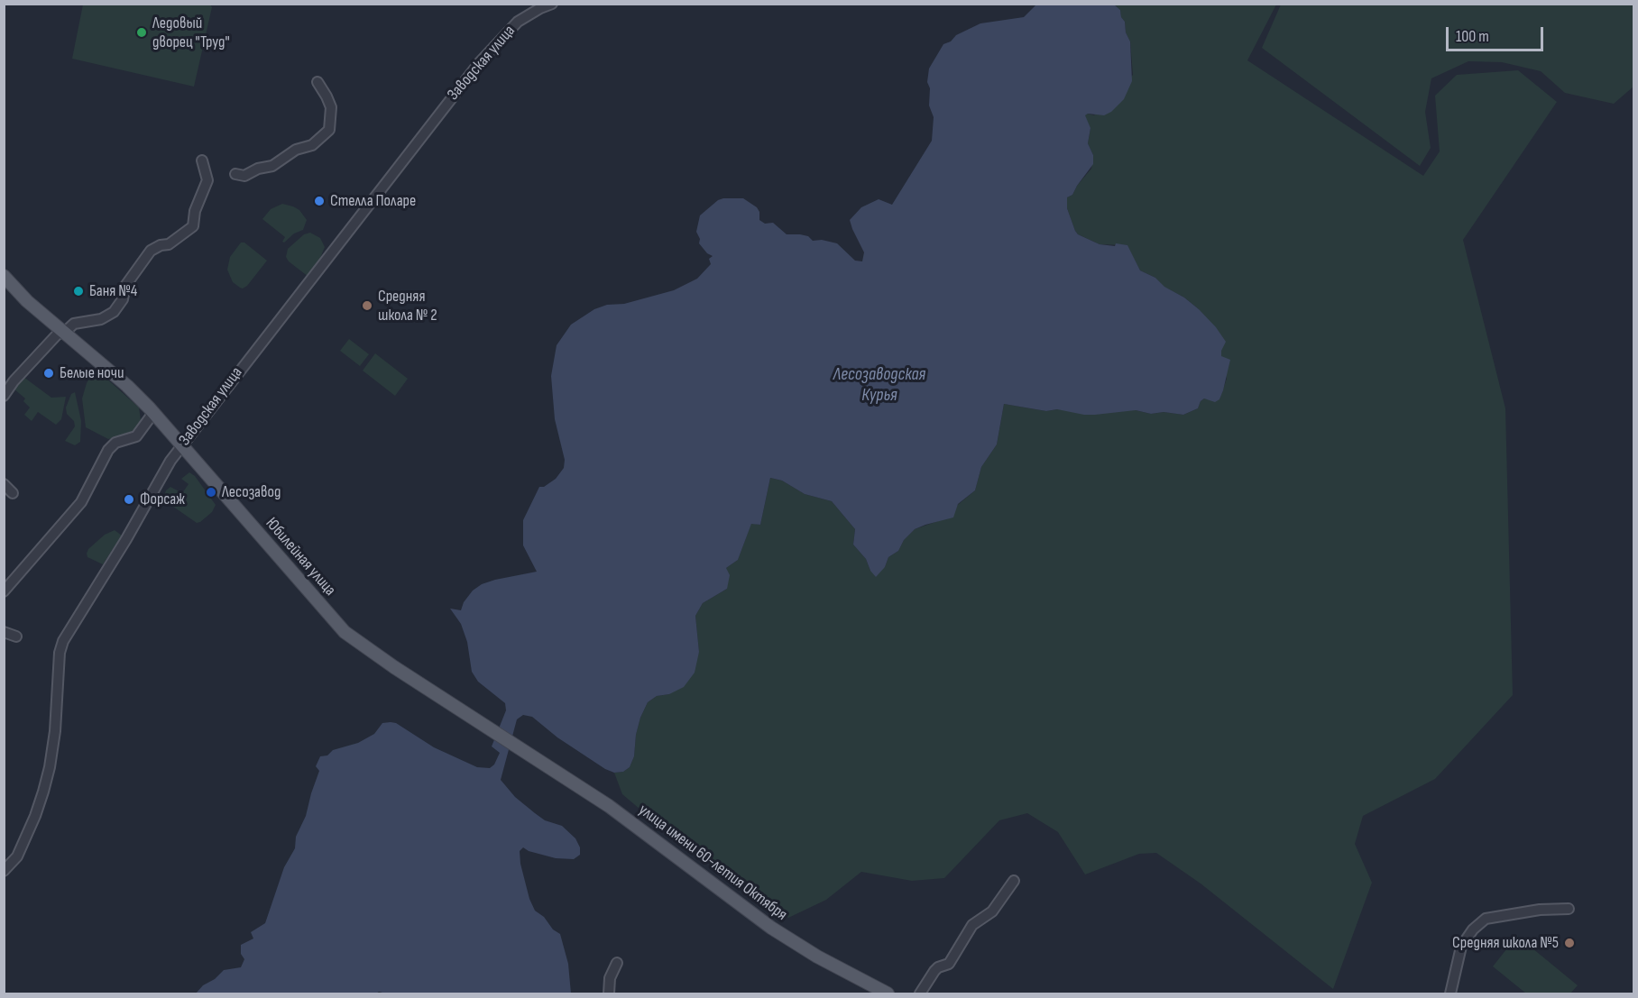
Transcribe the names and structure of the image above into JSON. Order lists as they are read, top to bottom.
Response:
{
  "streets": {
    "main road": ["Юбилейная улица", "улица имени 60-летия Октября"],
    "street": ["Заводская улица"]
  },
  "crossings": [
    ["Заводская улица", "Юбилейная улица"],
    ["Юбилейная улица", "улица имени 60-летия Октября"]
  ],
  "water": ["Лесозаводская Курья"],
  "places": [
    "Ледовый дворец \"Труд\"",
    "Стелла Поларе",
    "Баня №4",
    "Средняя школа № 2",
    "Белые ночи",
    "Лесозавод",
    "Форсаж",
    "Средняя школа №5"
  ],
  "scale_bar": "100 m"
}
